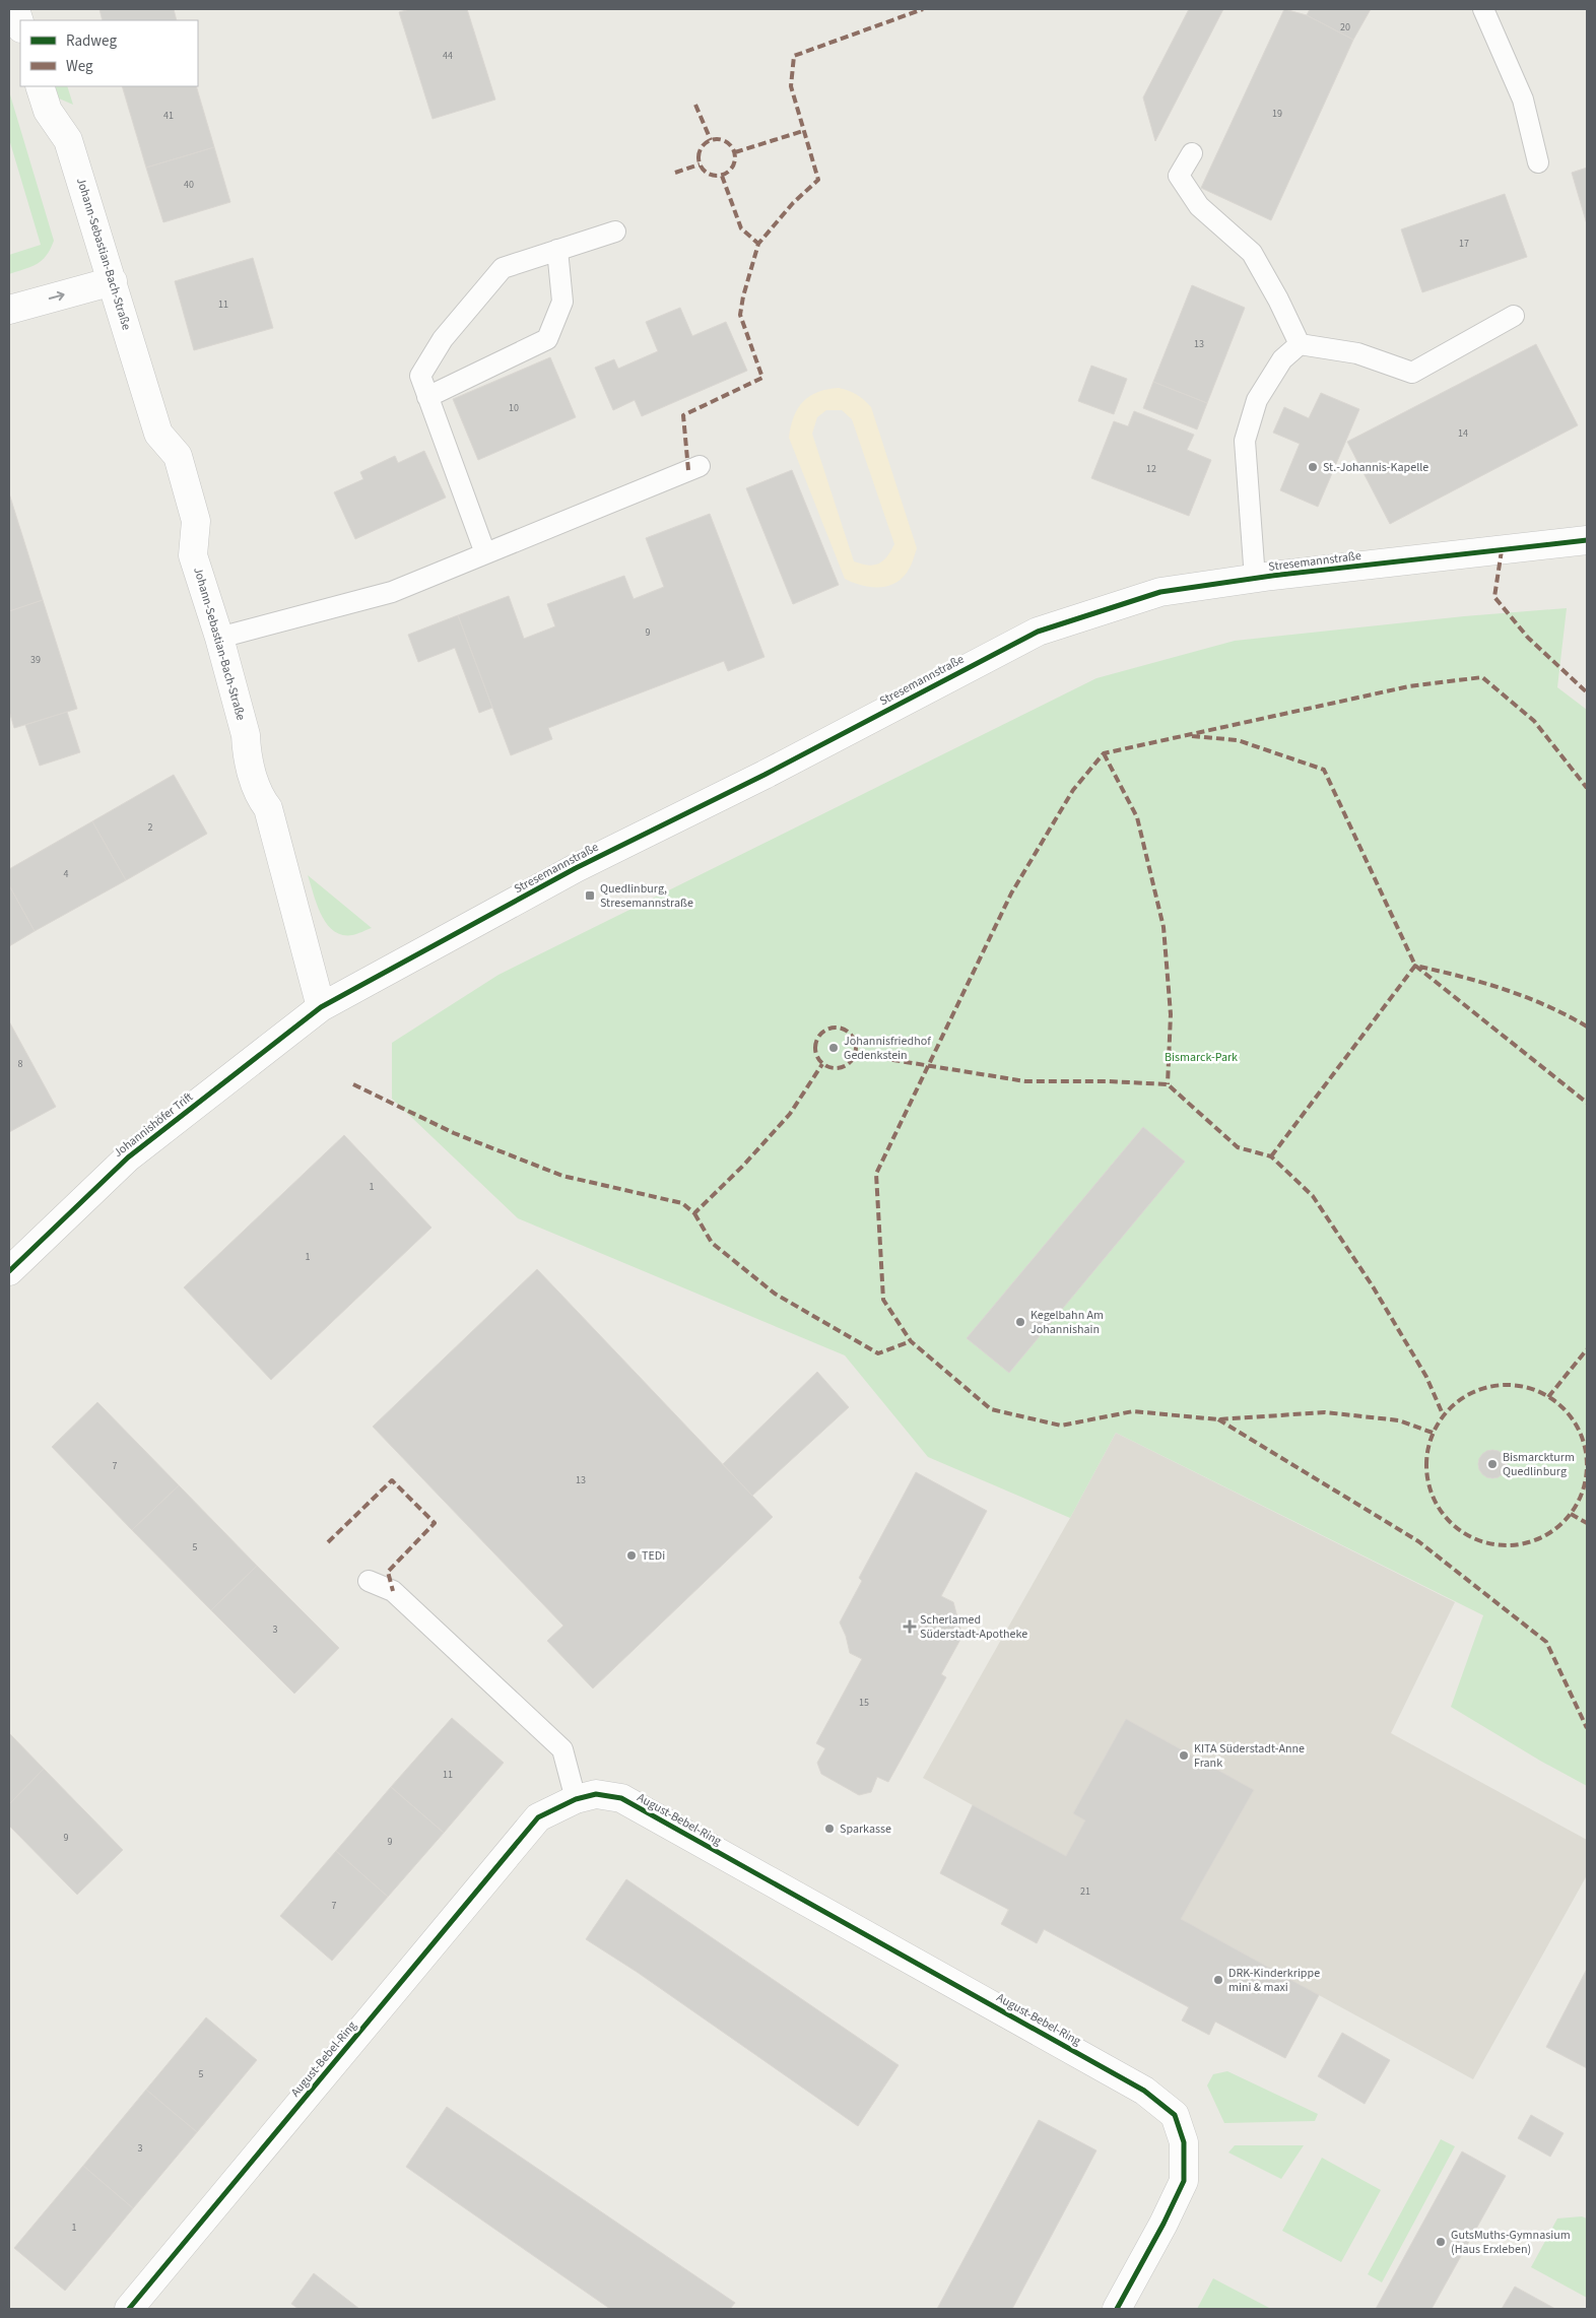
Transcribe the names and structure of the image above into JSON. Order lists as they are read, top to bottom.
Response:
{
  "streets": {
    "street": [
      "Johann-Sebastian-Bach-Straße",
      "Stresemannstraße",
      "Johannishöfer Trift",
      "August-Bebel-Ring"
    ]
  },
  "crossings": [
    ["Johann-Sebastian-Bach-Straße", "Stresemannstraße"],
    ["Johann-Sebastian-Bach-Straße", "Johannishöfer Trift"],
    ["Stresemannstraße", "Johannishöfer Trift"]
  ],
  "parks": ["Bismarck-Park"],
  "places": {
    "other": [
      "St.-Johannis-Kapelle",
      "Johannisfriedhof Gedenkstein",
      "Kegelbahn Am Johannishain",
      "Bismarckturm Quedlinburg",
      "TEDi",
      "KITA Süderstadt-Anne Frank",
      "Sparkasse",
      "DRK-Kinderkrippe mini & maxi",
      "GutsMuths-Gymnasium (Haus Erxleben)"
    ],
    "transit": ["Quedlinburg, Stresemannstraße"],
    "health": ["Scherlamed Süderstadt-Apotheke"]
  },
  "house_numbers": [
    "20",
    "44",
    "19",
    "41",
    "40",
    "17",
    "11",
    "13",
    "10",
    "14",
    "12",
    "9",
    "39",
    "2",
    "4",
    "8",
    "1",
    "1",
    "7",
    "13",
    "5",
    "3",
    "15",
    "11",
    "9",
    "9",
    "21",
    "7",
    "5",
    "3",
    "1"
  ],
  "legend": ["Radweg", "Weg"]
}
